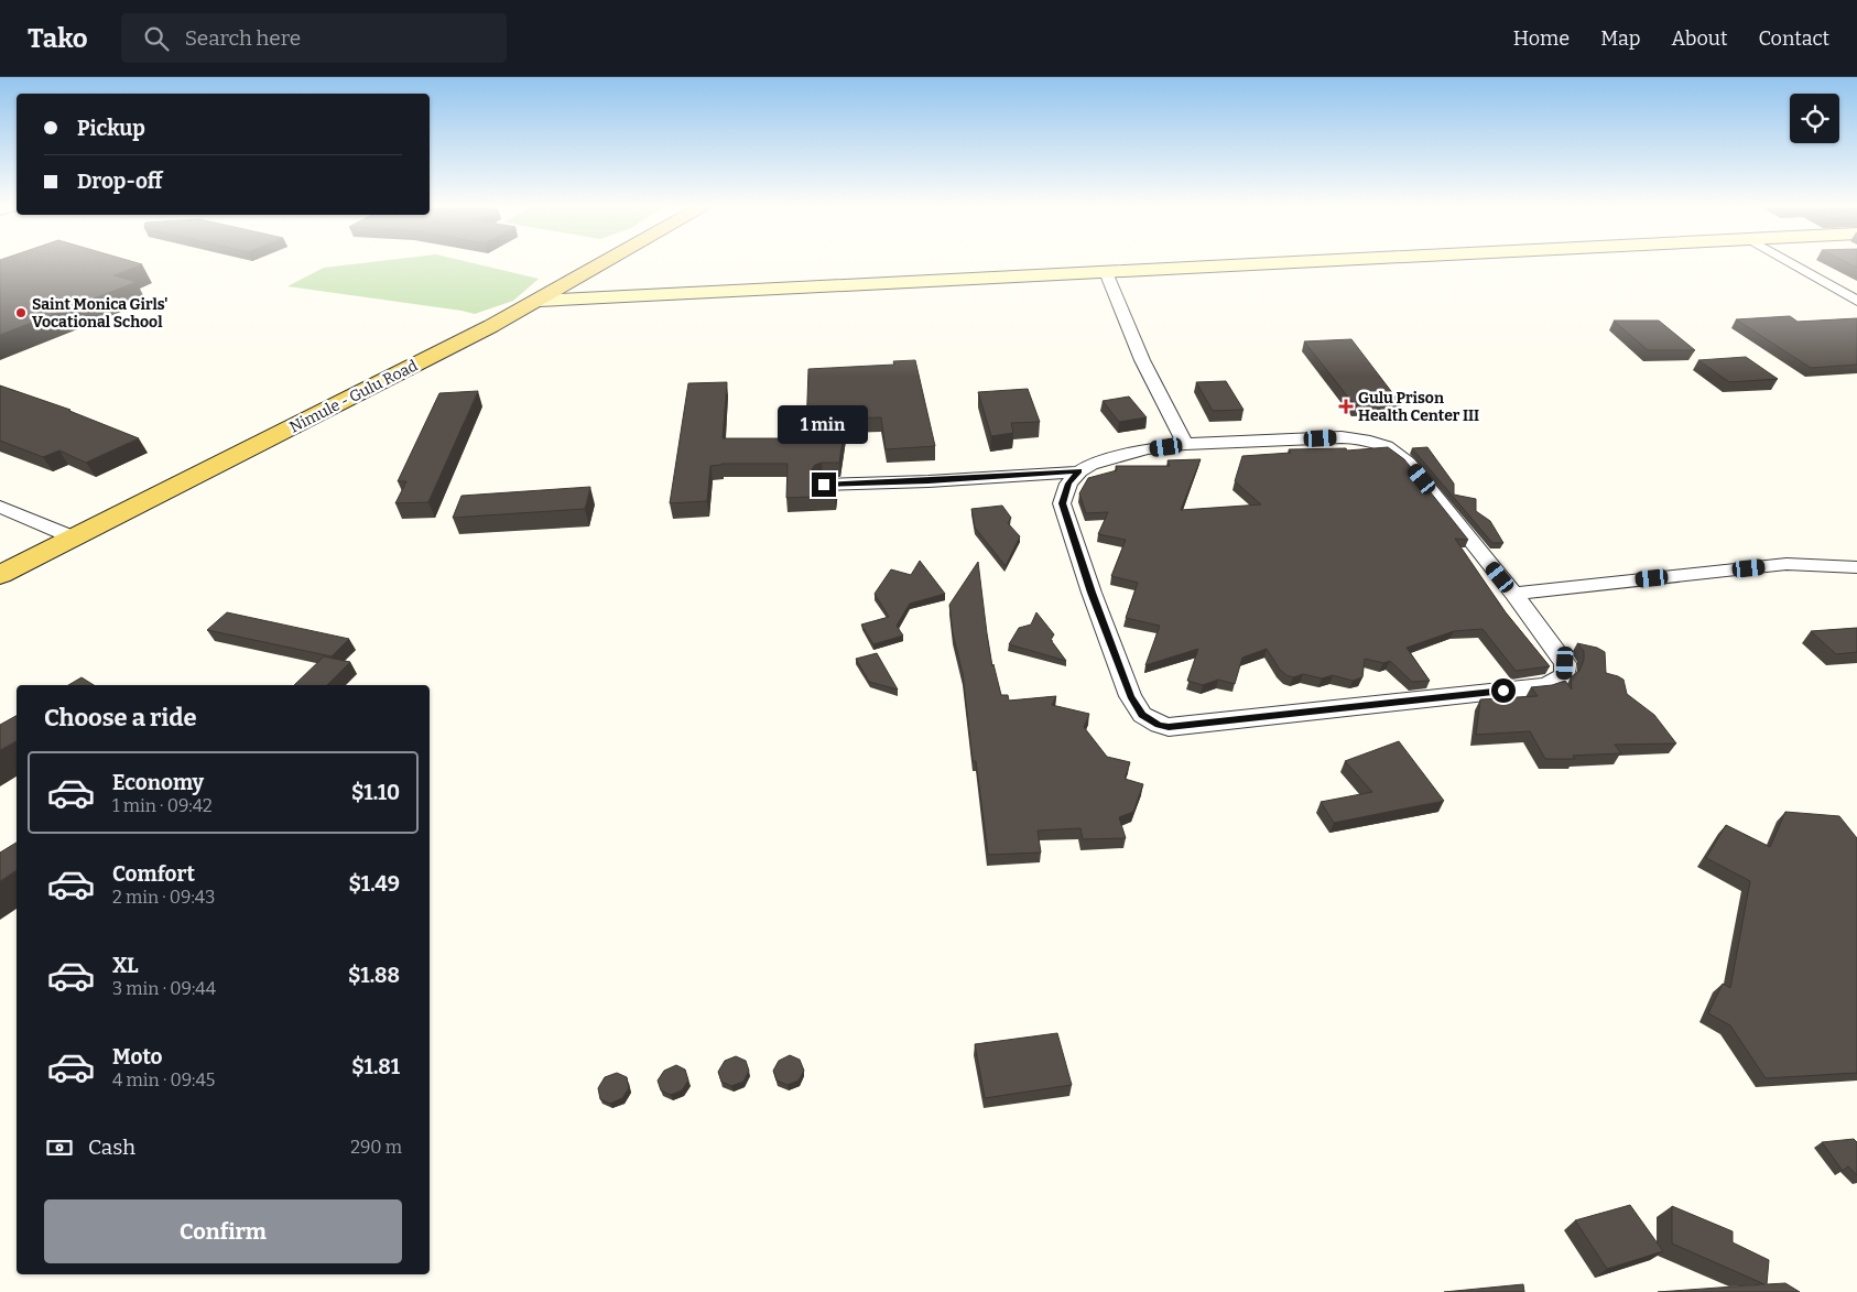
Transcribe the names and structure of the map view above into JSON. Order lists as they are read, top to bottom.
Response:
{
  "streets": {
    "main road": ["Nimule - Gulu Road"]
  },
  "places": {
    "other": ["Saint Monica Girls' Vocational School"],
    "health": ["Gulu Prison Health Center III"]
  },
  "page": {
    "header": "Tako",
    "search": "Search here",
    "nav": [
      "Home",
      "Map",
      "About",
      "Contact"
    ],
    "banner": ["Pickup", "Drop-off"],
    "bubble": "1 min",
    "heading": "Choose a ride",
    "list": [
      {
        "name": "Economy",
        "note": "1 min · 09:42",
        "value": "$1.10"
      },
      {
        "name": "Comfort",
        "note": "2 min · 09:43",
        "value": "$1.49"
      },
      {
        "name": "XL",
        "note": "3 min · 09:44",
        "value": "$1.88"
      },
      {
        "name": "Moto",
        "note": "4 min · 09:45",
        "value": "$1.81"
      }
    ],
    "pay": ["Cash", "290 m"],
    "buttons": "Confirm"
  }
}
